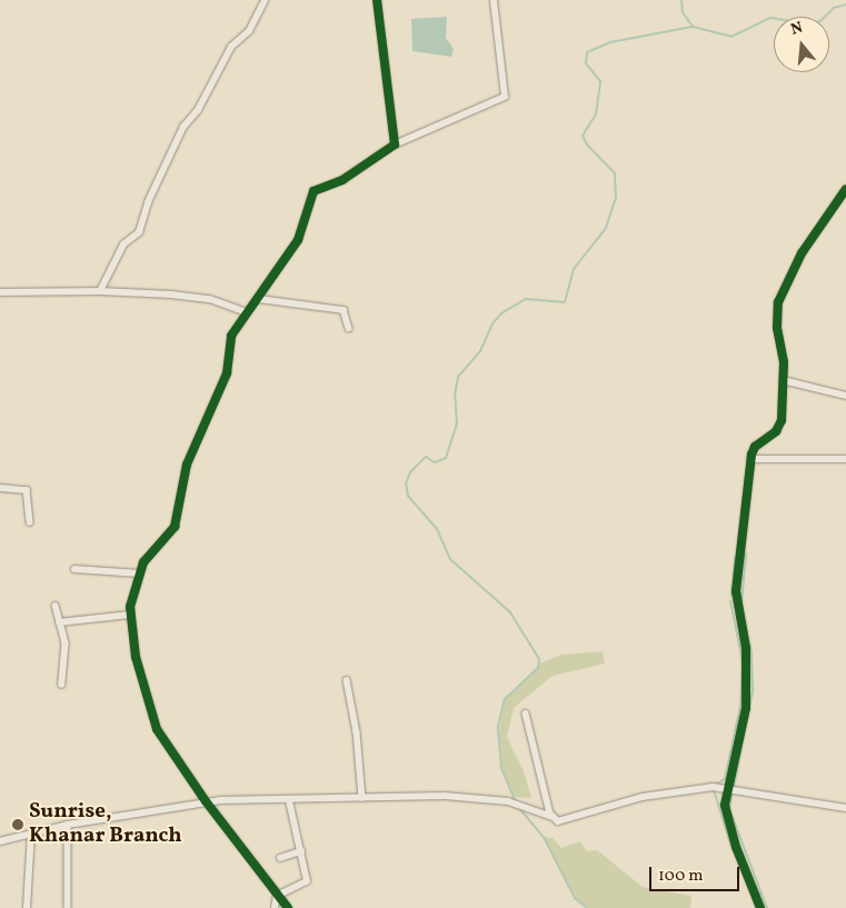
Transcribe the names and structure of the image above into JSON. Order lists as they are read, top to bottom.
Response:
{
  "places": ["Sunrise, Khanar Branch"],
  "scale_bar": "100 m",
  "north": "top"
}
